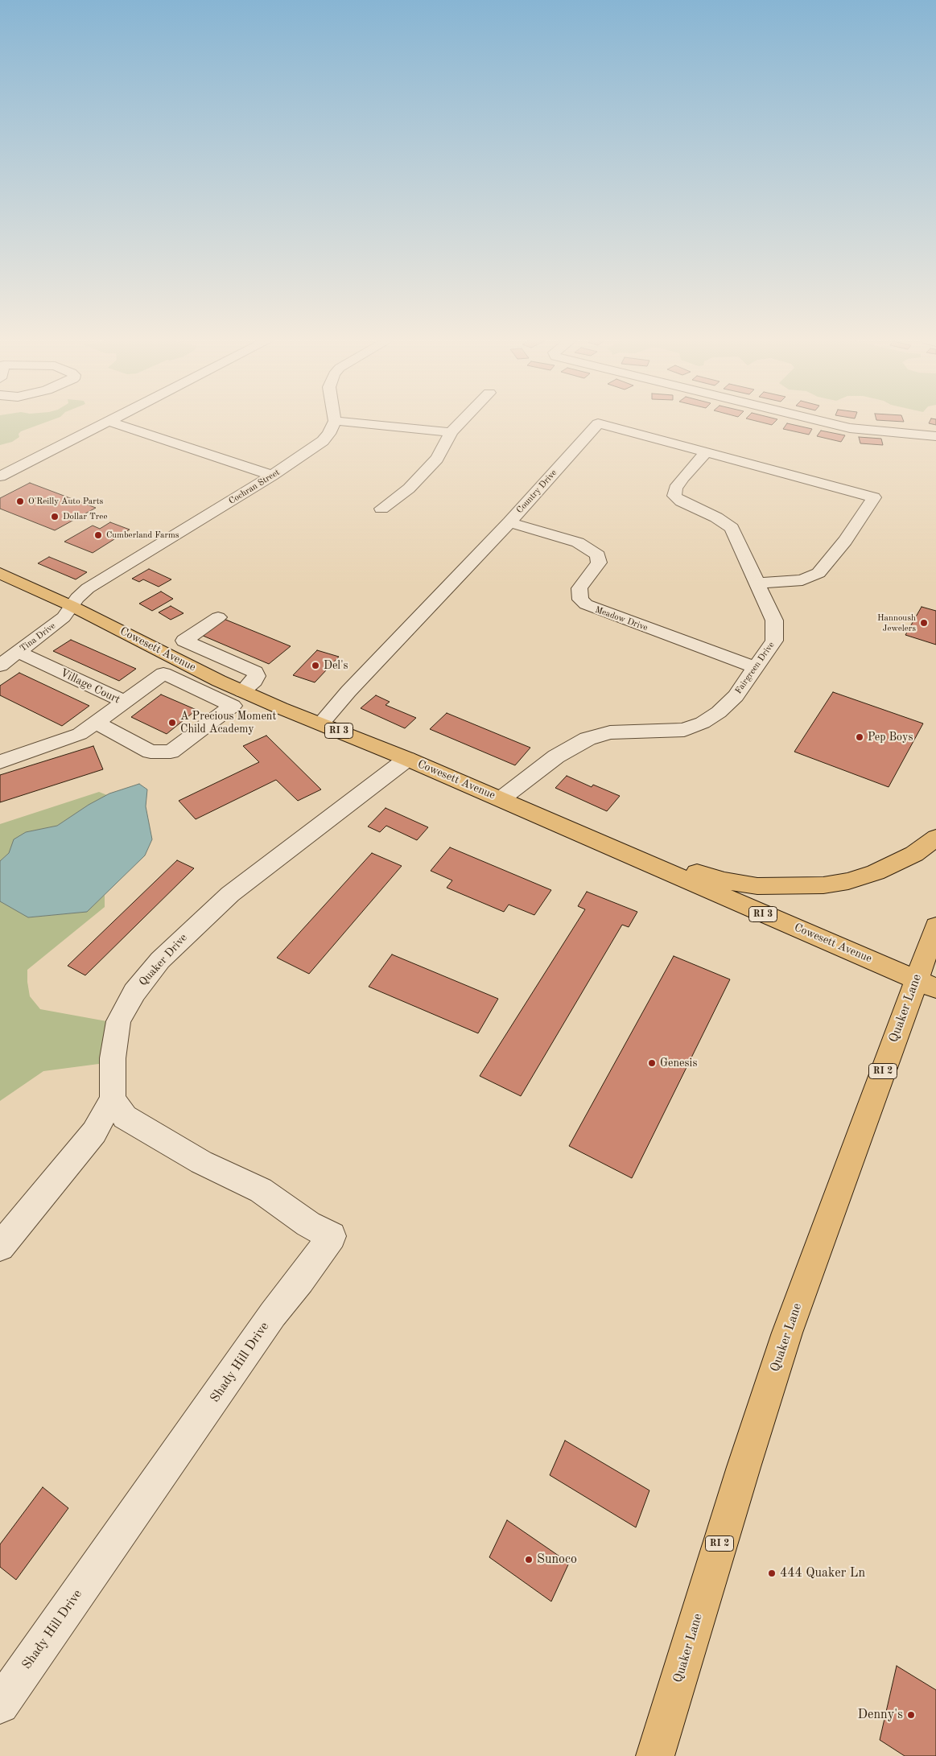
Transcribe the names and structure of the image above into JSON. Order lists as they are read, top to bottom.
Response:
{
  "streets": {
    "main road": [
      "Cowesett Avenue",
      "RI 3",
      "Quaker Lane",
      "RI 2"
    ],
    "street": [
      "Cochran Street",
      "Country Drive",
      "Meadow Drive",
      "Tina Drive",
      "Fairgreen Drive",
      "Village Court",
      "Quaker Drive",
      "Shady Hill Drive"
    ]
  },
  "crossings": [
    ["Cochran Street", "Tina Drive"],
    ["Cochran Street", "Cowesett Avenue"],
    ["Country Drive", "Meadow Drive"],
    ["Country Drive", "Cowesett Avenue"],
    ["Country Drive", "Fairgreen Drive"],
    ["Meadow Drive", "Fairgreen Drive"],
    ["Tina Drive", "Cowesett Avenue"],
    ["Tina Drive", "Village Court"],
    ["Cowesett Avenue", "Fairgreen Drive"],
    ["Cowesett Avenue", "Quaker Drive"],
    ["Cowesett Avenue", "Quaker Lane"],
    ["Quaker Drive", "Shady Hill Drive"]
  ],
  "places": [
    "O'Reilly Auto Parts",
    "Dollar Tree",
    "Cumberland Farms",
    "Hannoush Jewelers",
    "Del's",
    "A Precious Moment Child Academy",
    "Pep Boys",
    "Genesis",
    "Sunoco",
    "444 Quaker Ln",
    "Denny's"
  ]
}
